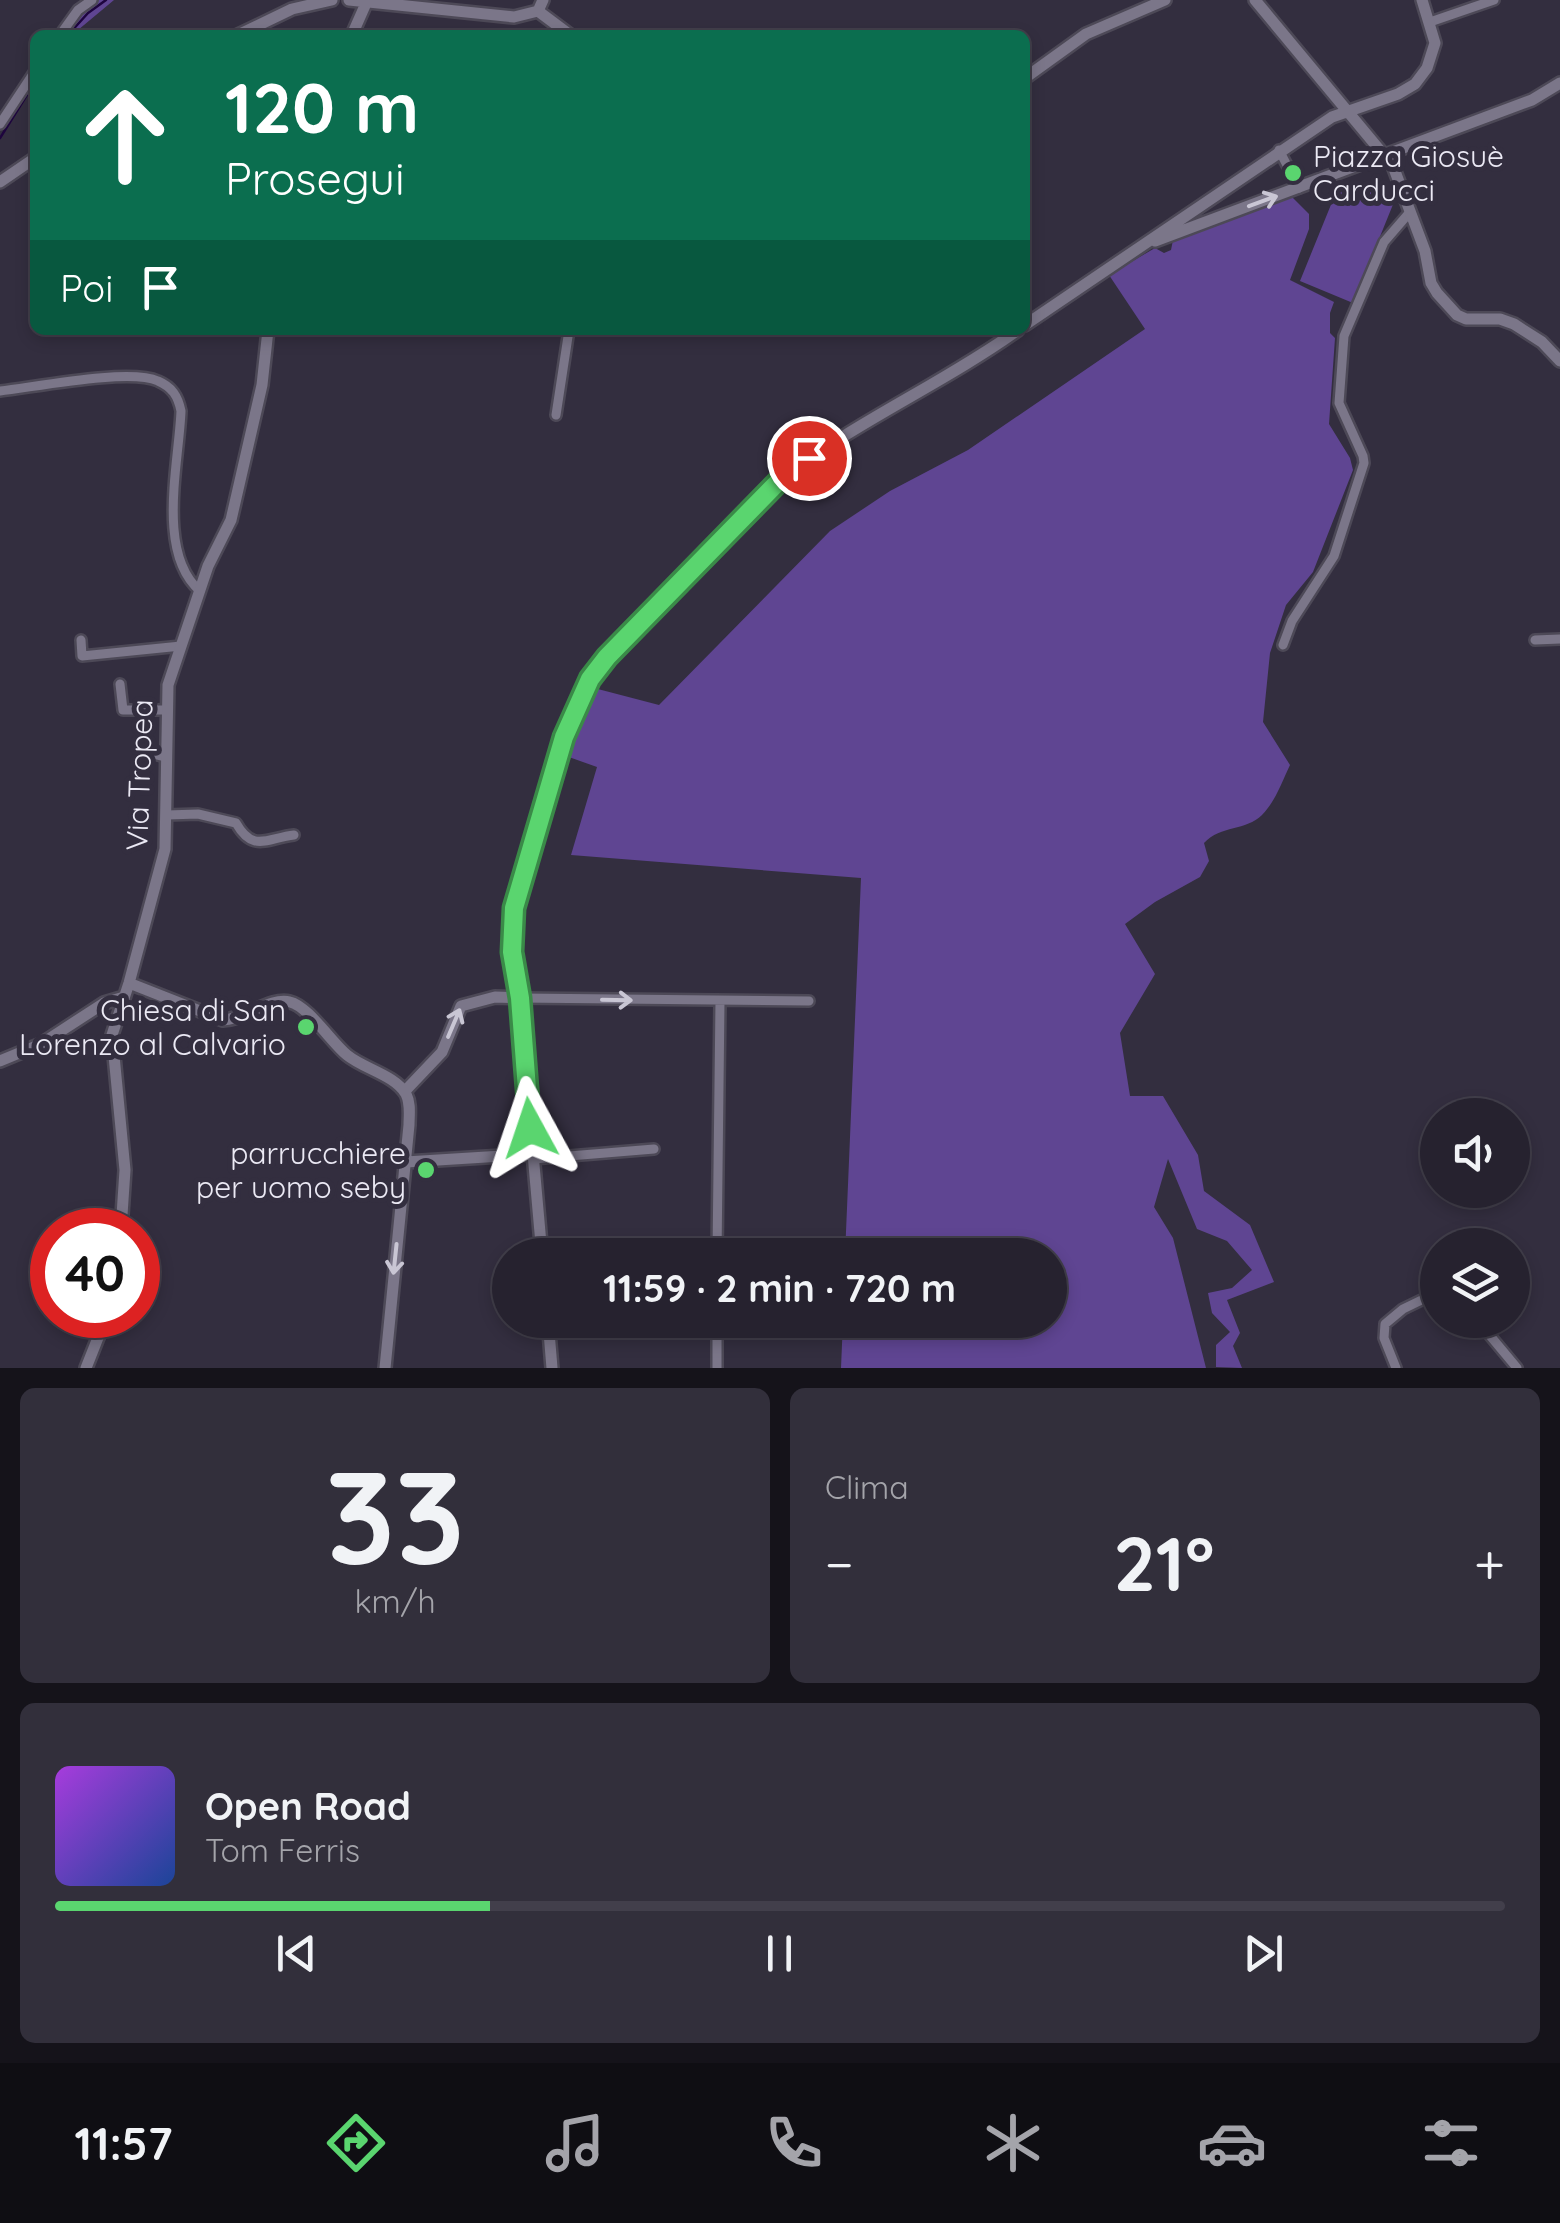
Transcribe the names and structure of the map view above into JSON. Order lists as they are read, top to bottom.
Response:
{
  "streets": {
    "street": ["Via Tropea"]
  },
  "places": ["Piazza Giosuè Carducci", "Chiesa di San Lorenzo al Calvario", "parrucchiere per uomo seby"],
  "page": {
    "turn": ["120 m", "Prosegui"],
    "then": "Poi",
    "limit": "40",
    "trip": "11:59 · 2 min · 720 m",
    "tile": [
      ["33", "km/h"],
      "Clima"
    ],
    "heat": ["−", "21°", "+"],
    "song": ["Open Road", "Tom Ferris"],
    "tabs": "11:57"
  }
}
